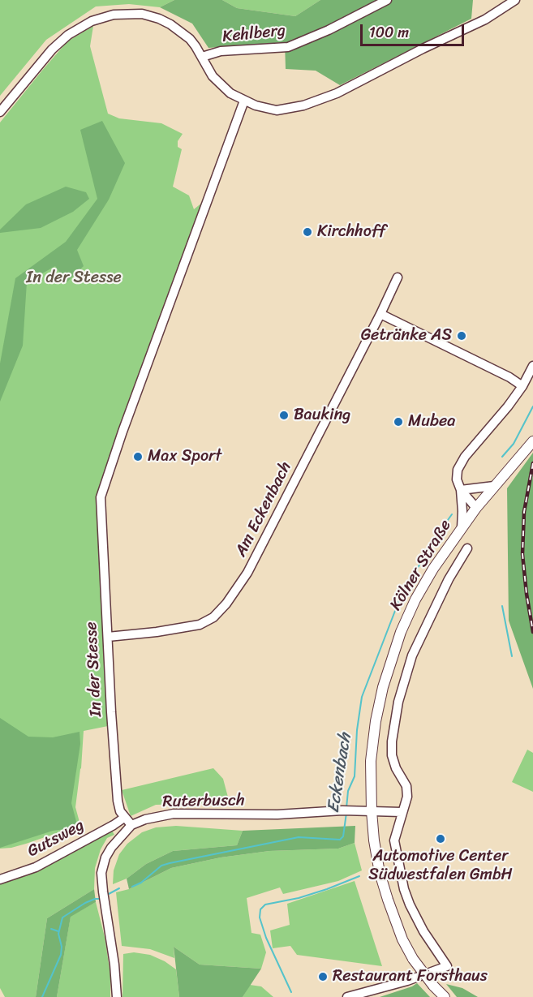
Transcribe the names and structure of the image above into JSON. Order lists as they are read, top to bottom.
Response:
{
  "streets": {
    "main road": ["Kölner Straße"],
    "street": [
      "Kehlberg",
      "Am Eckenbach",
      "In der Stesse",
      "Ruterbusch",
      "Gutsweg"
    ]
  },
  "crossings": [
    ["Am Eckenbach", "In der Stesse"],
    ["Kölner Straße", "Ruterbusch"],
    ["In der Stesse", "Ruterbusch"],
    ["In der Stesse", "Gutsweg"]
  ],
  "water": ["Eckenbach"],
  "parks": ["In der Stesse"],
  "places": [
    "Kirchhoff",
    "Getränke AS",
    "Bauking",
    "Mubea",
    "Max Sport",
    "Automotive Center Südwestfalen GmbH",
    "Restaurant Forsthaus"
  ],
  "scale_bar": "100 m"
}
